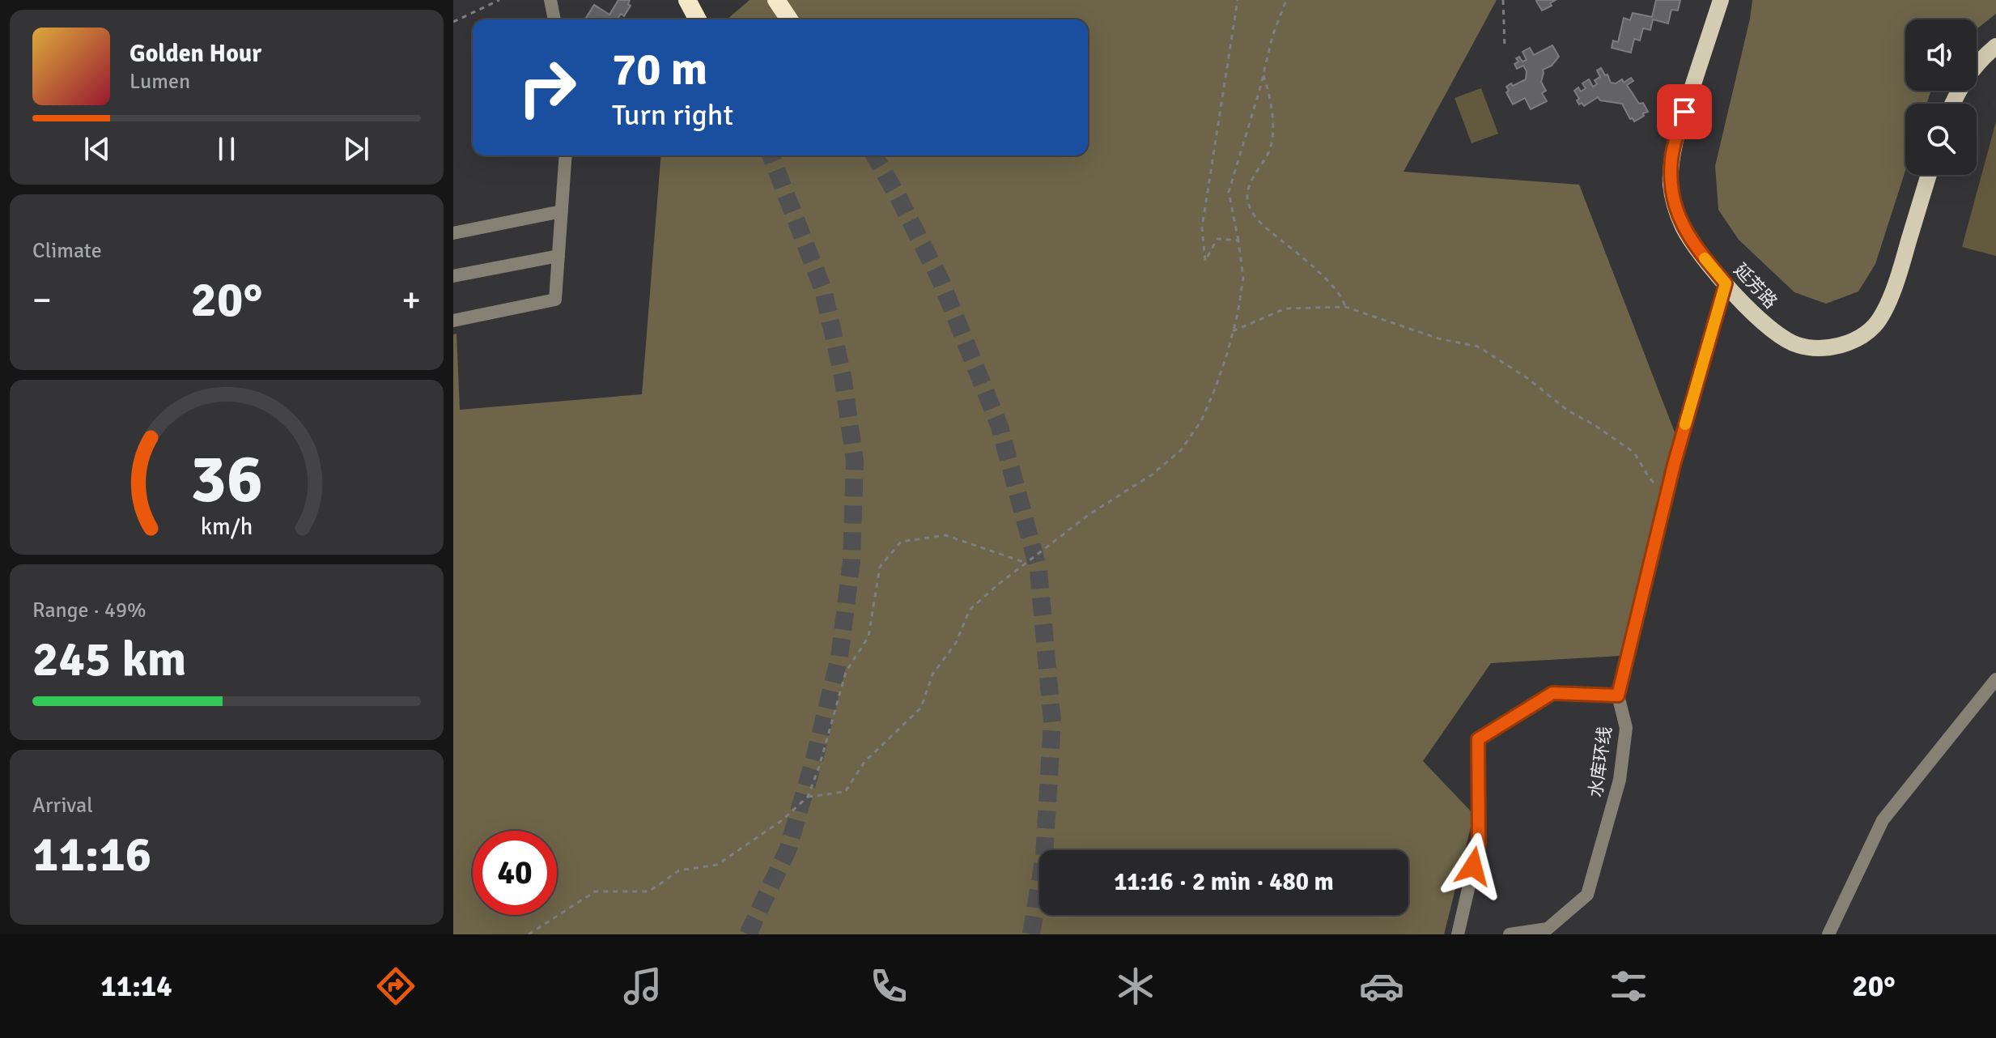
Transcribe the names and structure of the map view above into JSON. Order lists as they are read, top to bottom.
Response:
{
  "streets": {
    "main road": ["延芳路"],
    "street": ["水库环线"]
  },
  "crossings": [
    ["延芳路", "水库环线"]
  ],
  "page": {
    "turn": ["70 m", "Turn right"],
    "song": ["Golden Hour", "Lumen"],
    "tile": [
      "Climate",
      ["Range · 49%", "245 km"],
      ["Arrival", "11:16"]
    ],
    "heat": ["−", "20°", "+"],
    "limit": "40",
    "trip": "11:16 · 2 min · 480 m",
    "tabs": ["11:14", "20°"],
    "gauge": ["36", "km/h"]
  }
}
